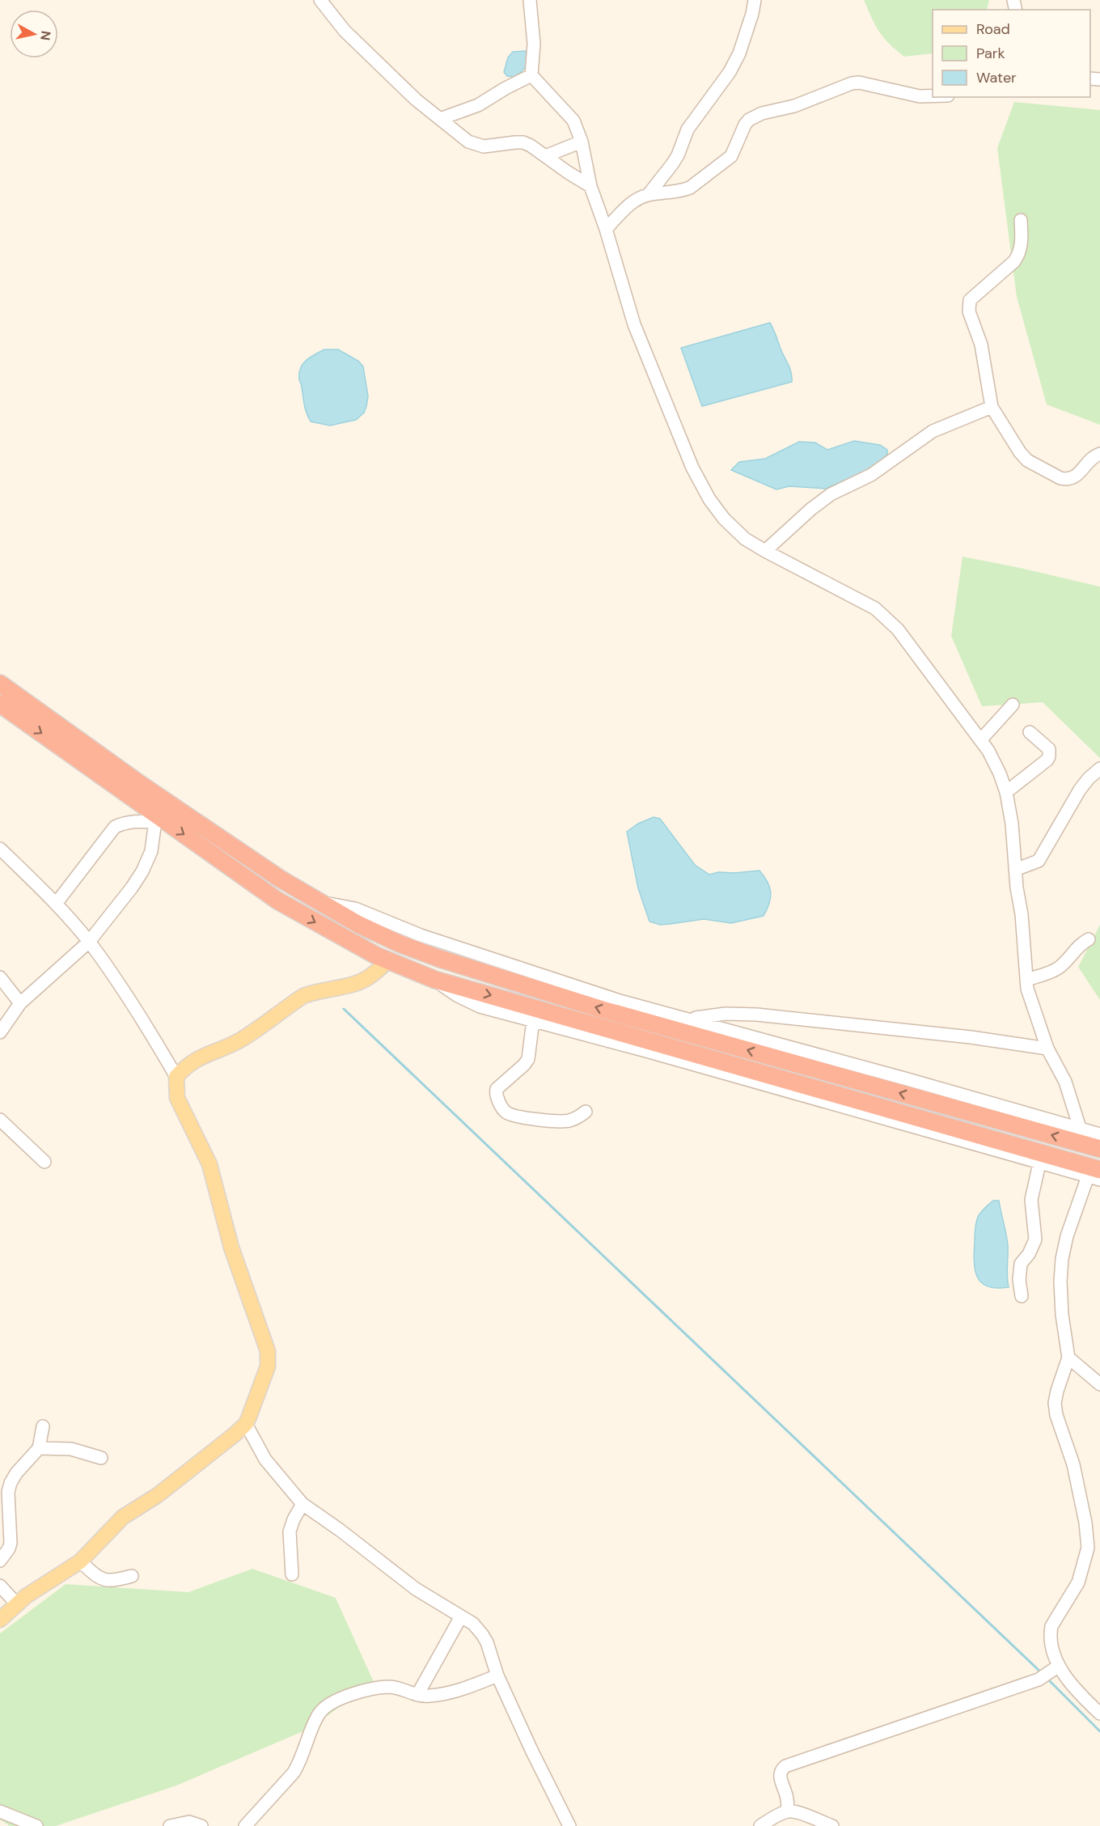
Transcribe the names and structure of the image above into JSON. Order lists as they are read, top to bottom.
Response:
{
  "legend": ["Road", "Park", "Water"],
  "north": "right"
}
